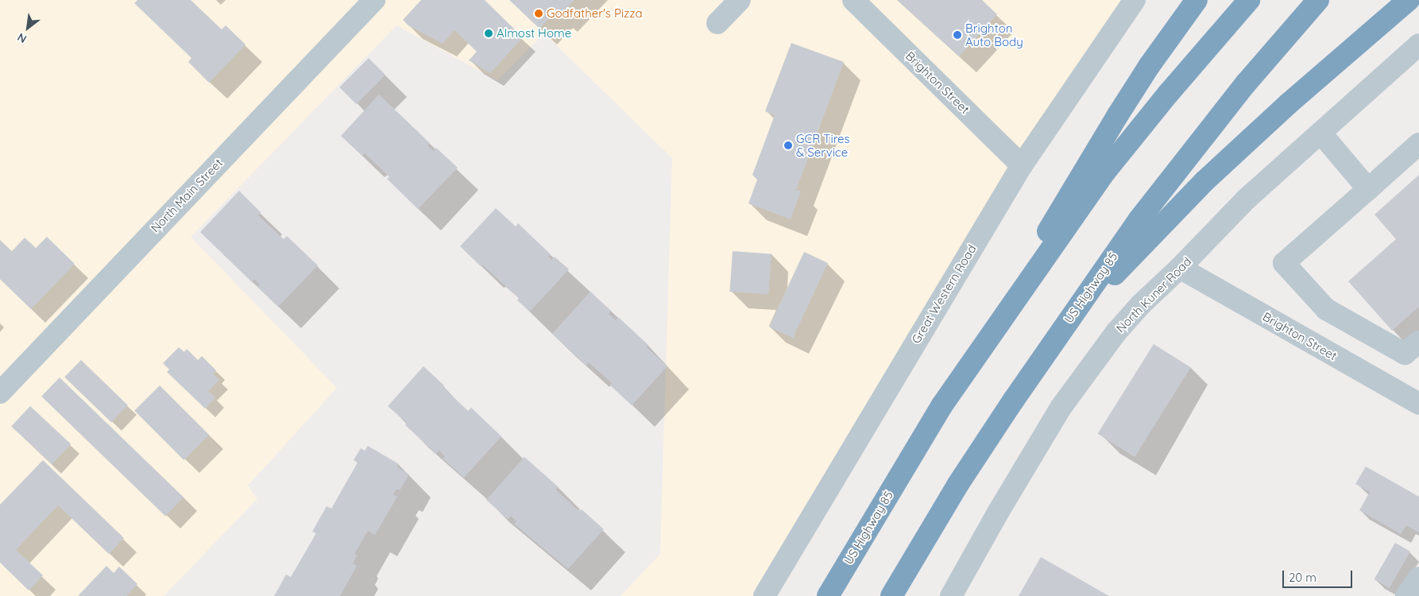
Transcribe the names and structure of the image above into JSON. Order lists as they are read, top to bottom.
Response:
{
  "streets": {
    "highway": ["US Highway 85"],
    "street": [
      "Brighton Street",
      "North Main Street",
      "Great Western Road",
      "North Kuner Road"
    ]
  },
  "crossings": [
    ["Brighton Street", "Great Western Road"],
    ["Brighton Street", "North Kuner Road"]
  ],
  "places": [
    "Godfather's Pizza",
    "Almost Home",
    "Brighton Auto Body",
    "GCR Tires & Service"
  ],
  "scale_bar": "20 m",
  "north": "bottom left"
}
